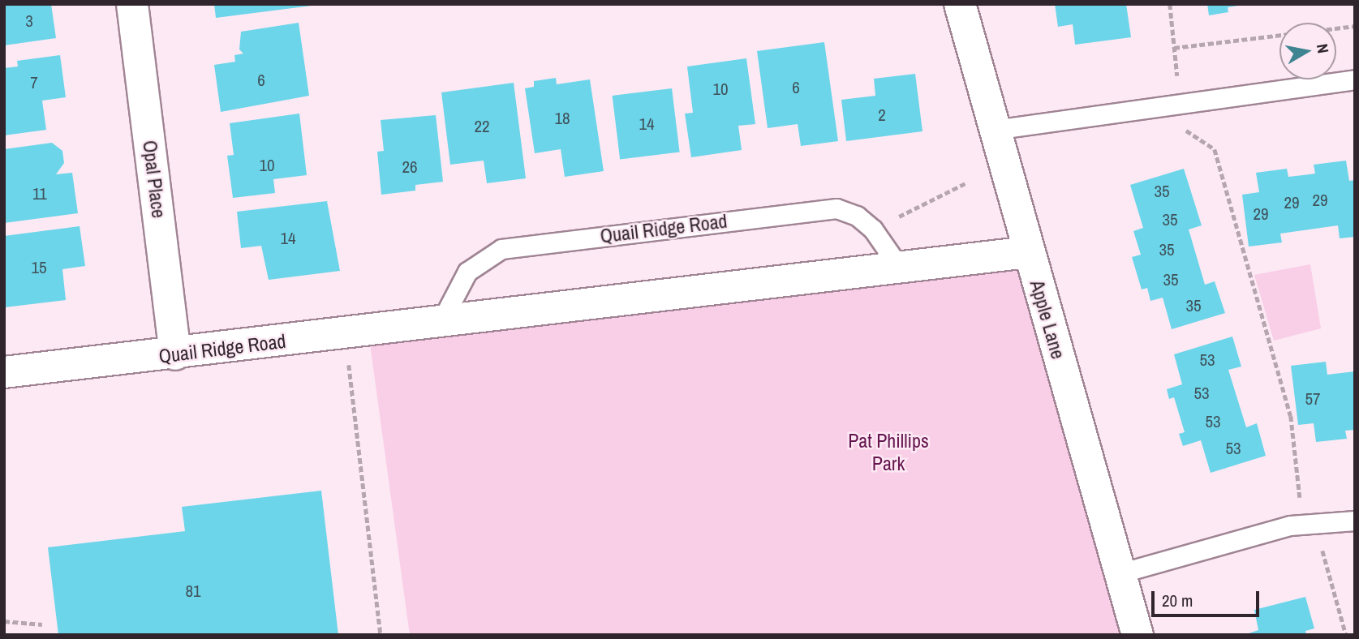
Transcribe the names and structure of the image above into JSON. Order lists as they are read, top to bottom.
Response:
{
  "streets": {
    "street": ["Opal Place", "Quail Ridge Road", "Apple Lane"]
  },
  "crossings": [
    ["Opal Place", "Quail Ridge Road"],
    ["Quail Ridge Road", "Apple Lane"]
  ],
  "parks": ["Pat Phillips Park"],
  "house_numbers": [
    "3",
    "6",
    "7",
    "6",
    "10",
    "2",
    "18",
    "14",
    "22",
    "10",
    "26",
    "35",
    "11",
    "29",
    "29",
    "29",
    "35",
    "14",
    "35",
    "15",
    "35",
    "35",
    "53",
    "53",
    "57",
    "53",
    "53",
    "81"
  ],
  "scale_bar": "20 m",
  "north": "right"
}
